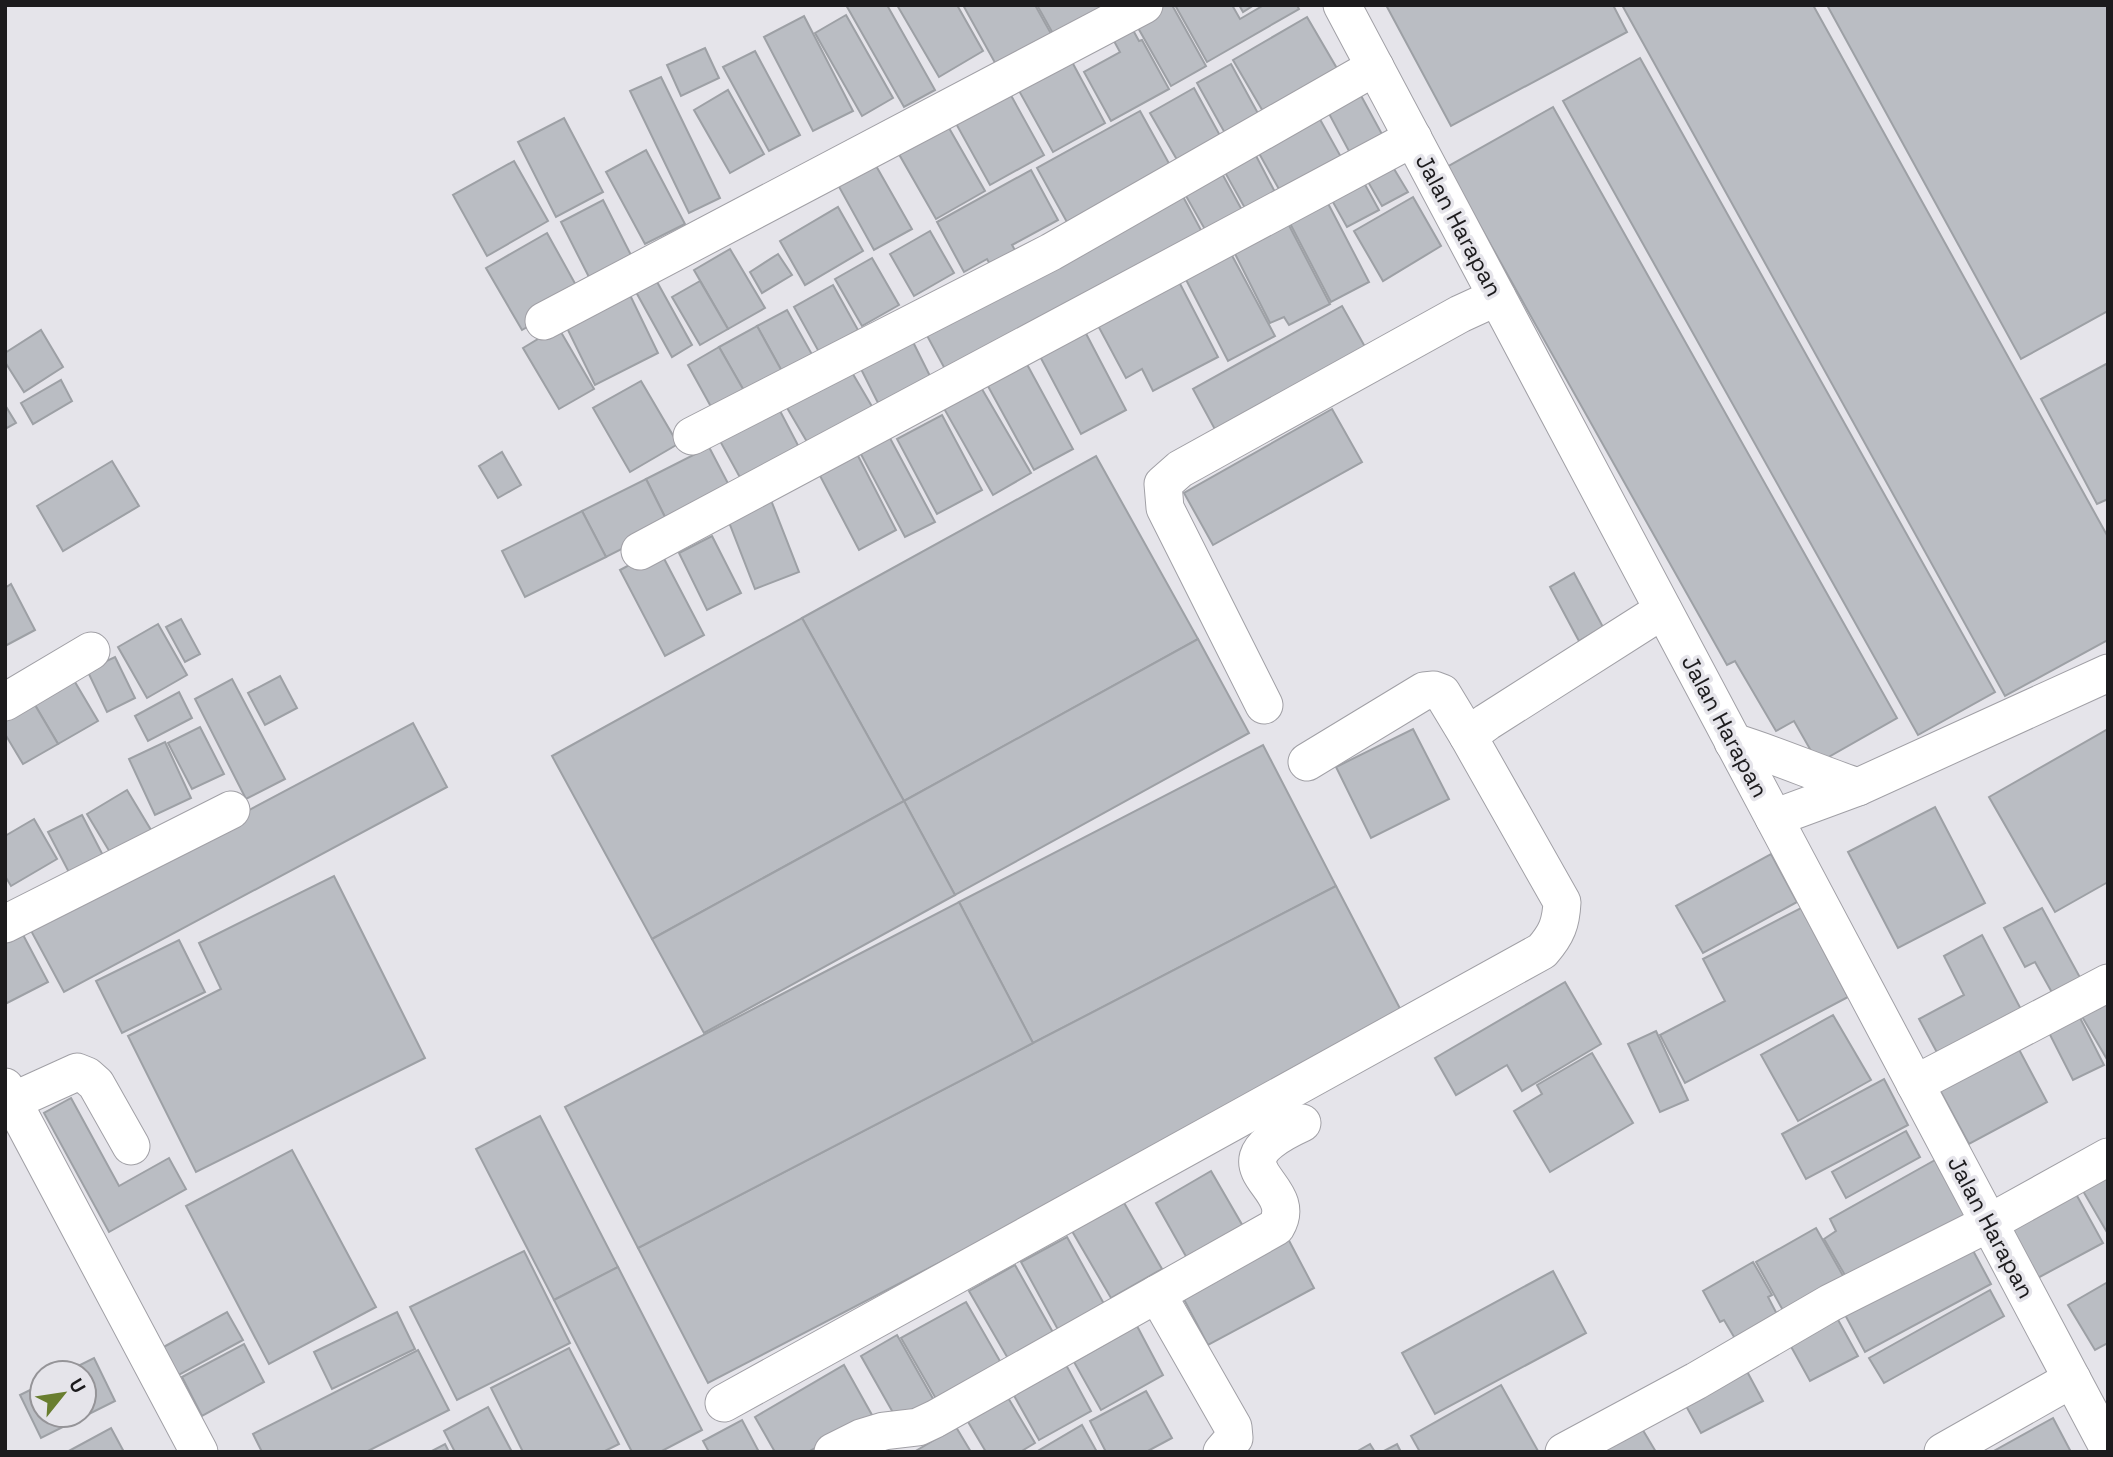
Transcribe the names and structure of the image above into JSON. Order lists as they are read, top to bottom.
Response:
{
  "streets": {
    "street": ["Jalan Harapan"]
  },
  "north": "top right"
}
